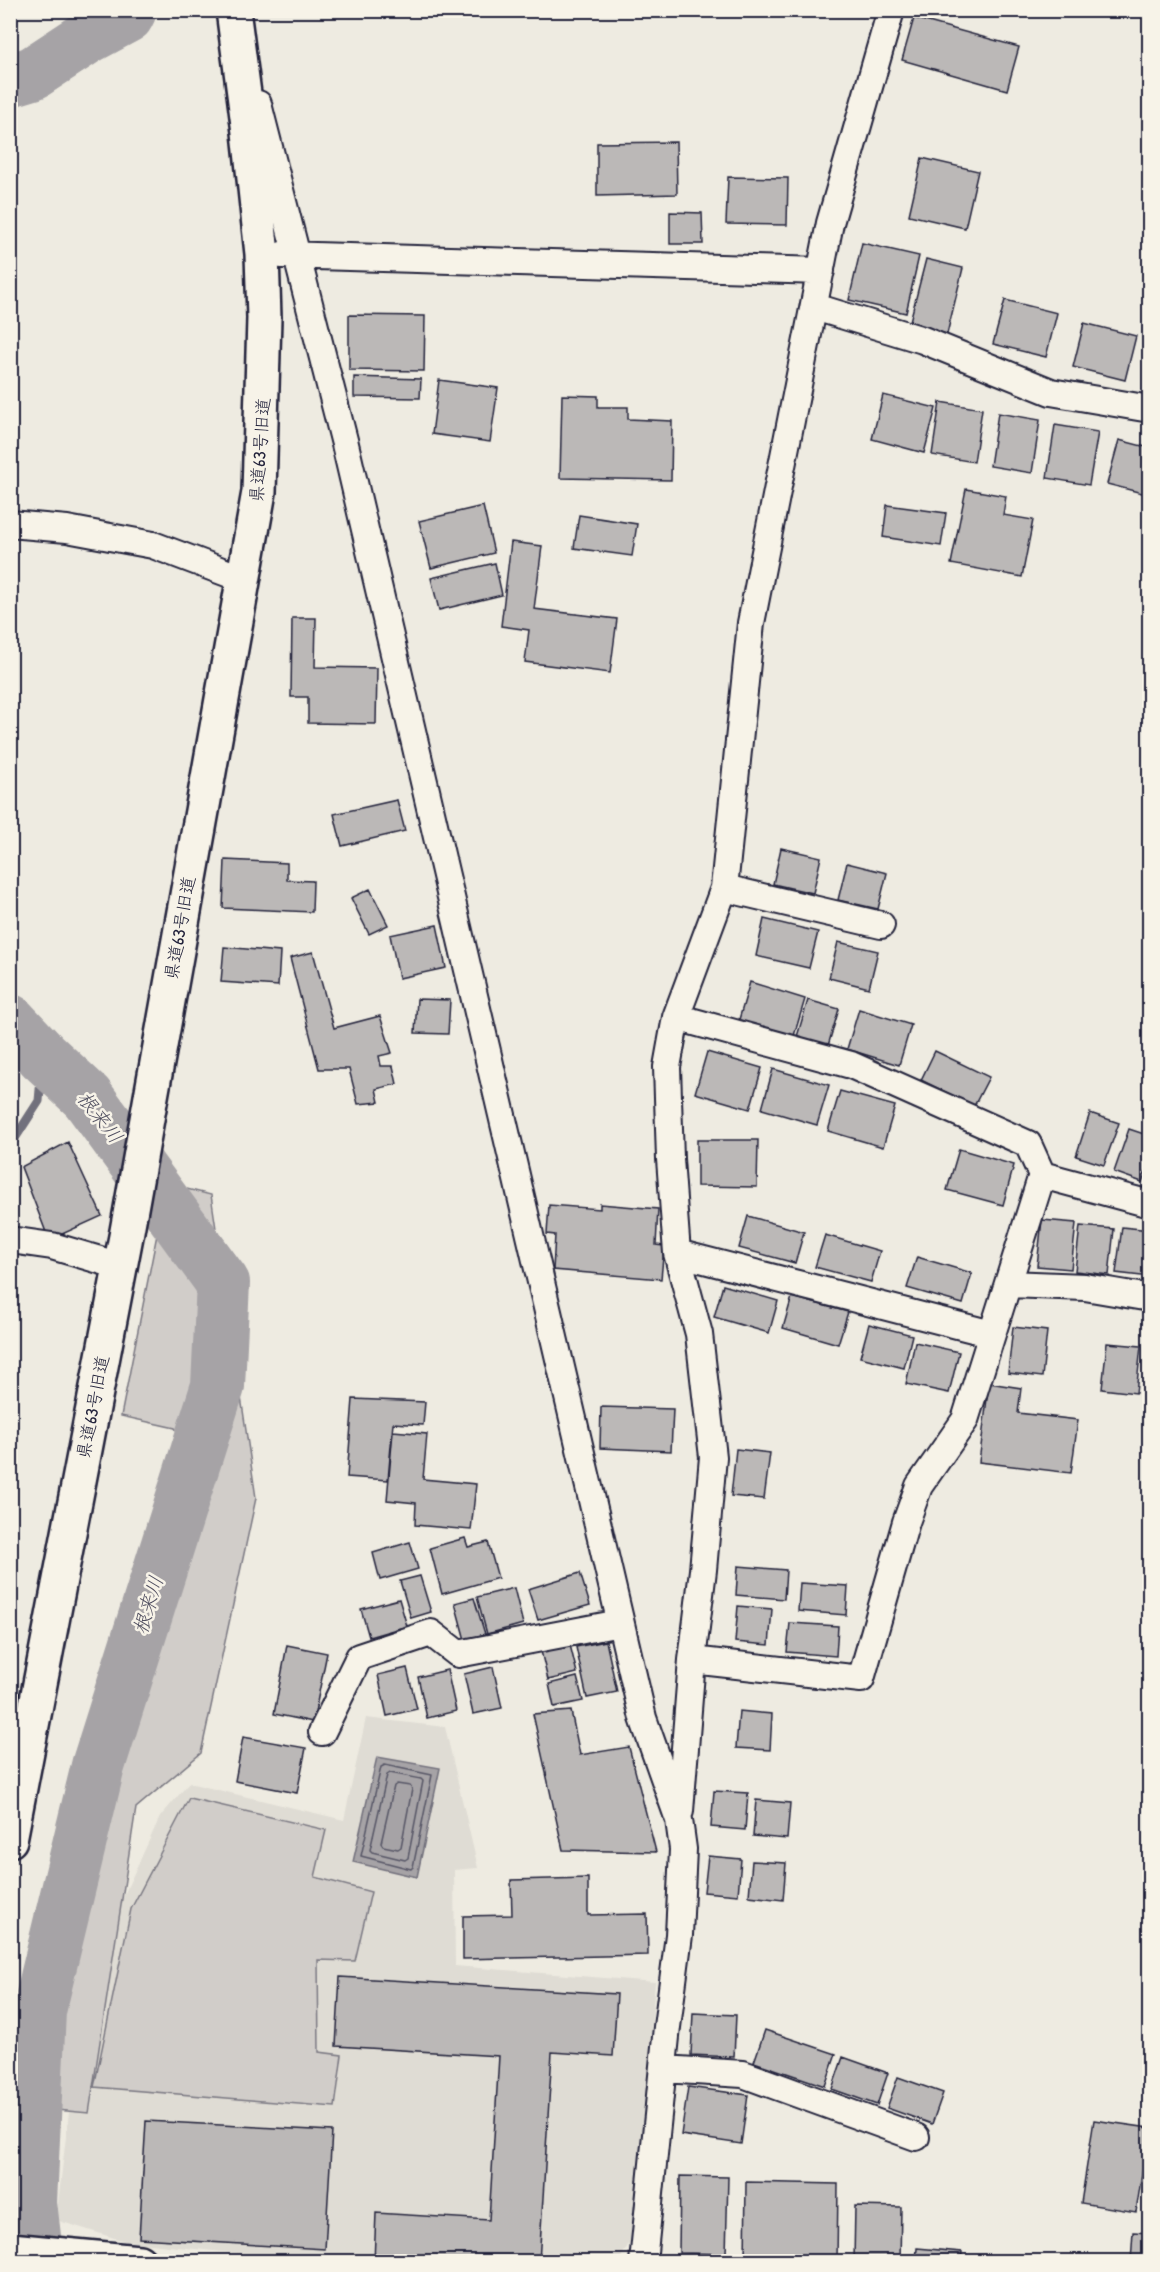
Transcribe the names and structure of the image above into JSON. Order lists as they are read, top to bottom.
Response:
{
  "streets": {
    "street": ["県道63号旧道"]
  },
  "water": ["根来川"]
}
